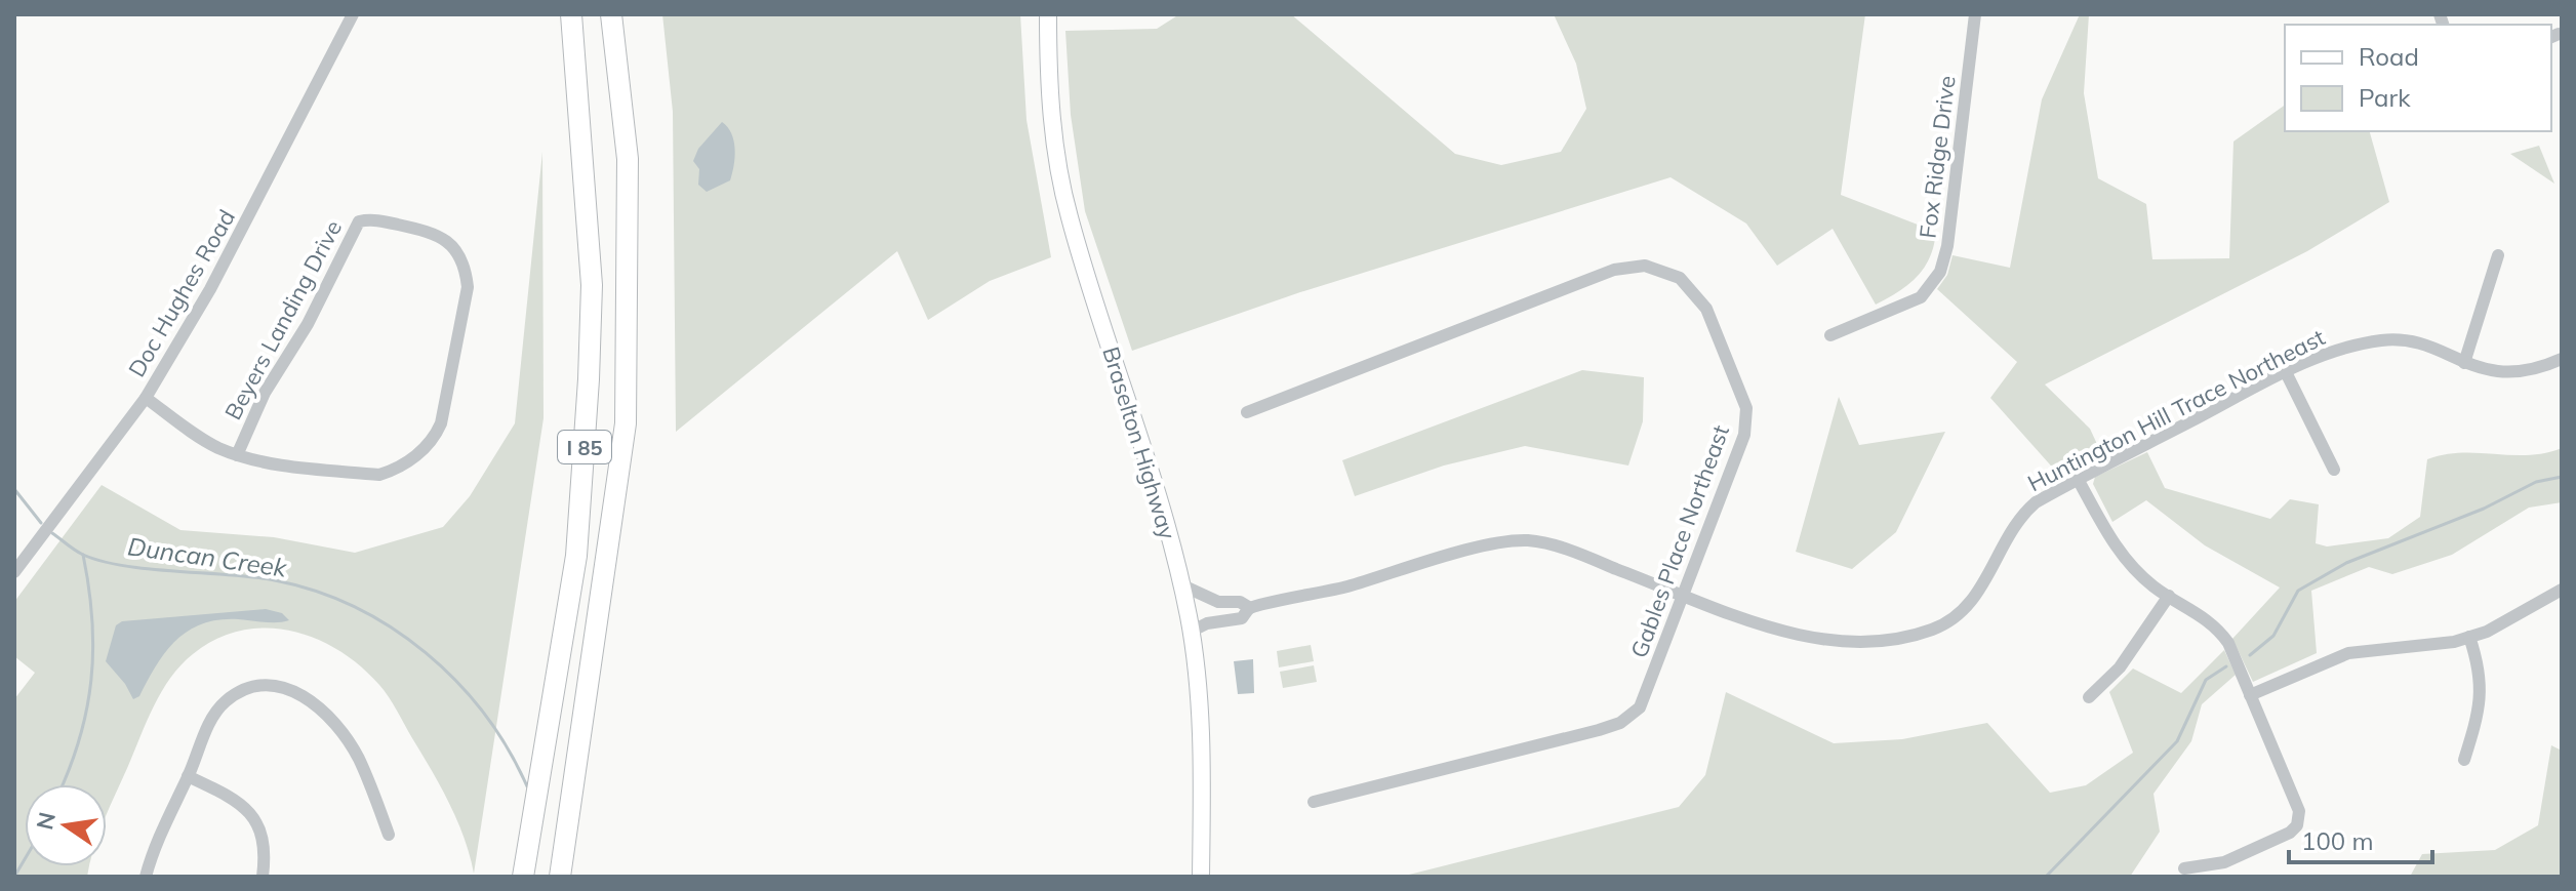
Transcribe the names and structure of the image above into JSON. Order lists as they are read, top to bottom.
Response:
{
  "streets": {
    "highway": ["I 85"],
    "main road": ["Braselton Highway"],
    "street": [
      "Fox Ridge Drive",
      "Doc Hughes Road",
      "Beyers Landing Drive",
      "Huntington Hill Trace Northeast",
      "Gables Place Northeast"
    ]
  },
  "crossings": [
    ["Doc Hughes Road", "Beyers Landing Drive"],
    ["Huntington Hill Trace Northeast", "Braselton Highway"],
    ["Huntington Hill Trace Northeast", "Gables Place Northeast"]
  ],
  "water": ["Duncan Creek"],
  "legend": ["Road", "Park"],
  "scale_bar": "100 m",
  "north": "left"
}
